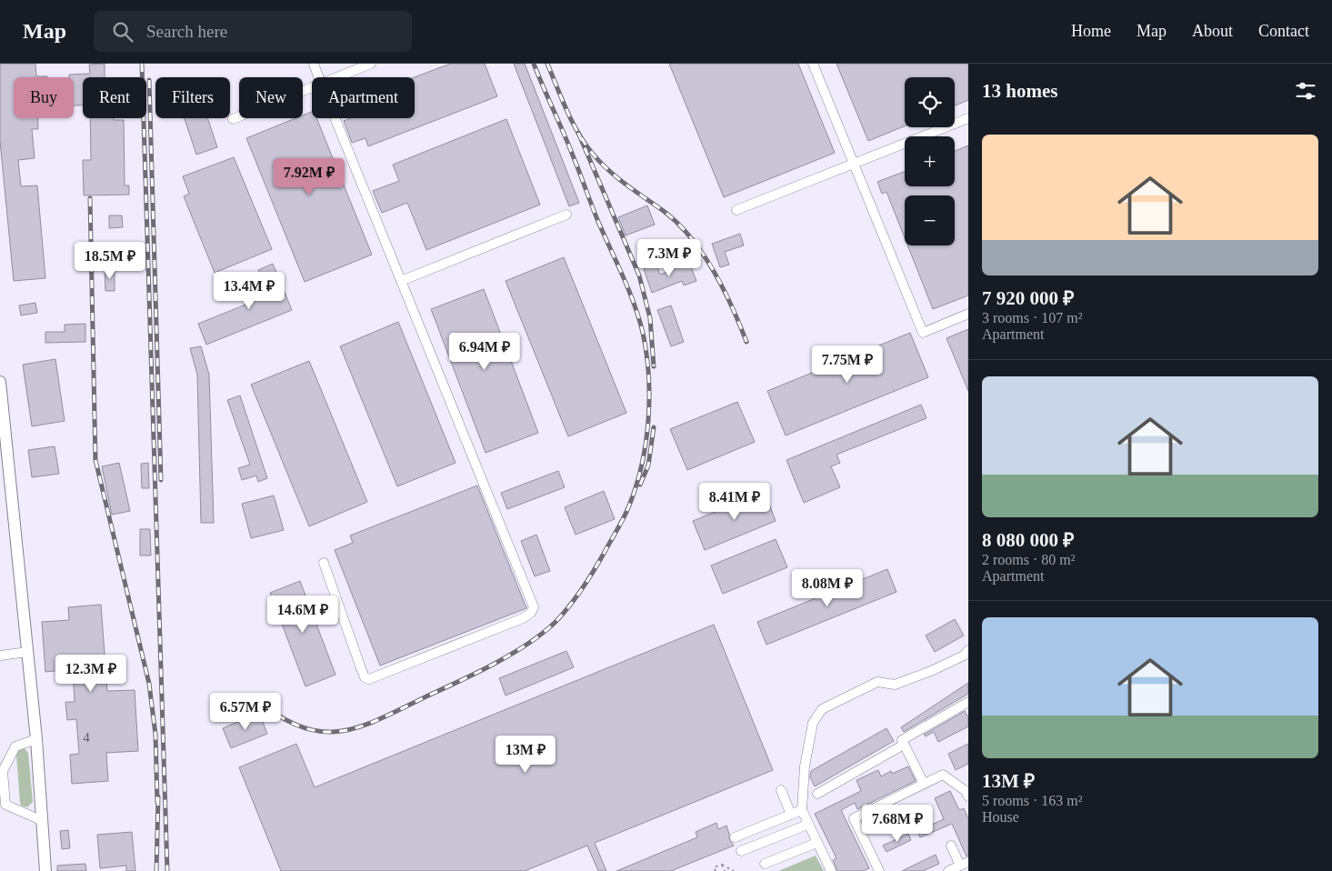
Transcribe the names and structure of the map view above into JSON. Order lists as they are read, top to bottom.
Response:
{
  "house_numbers": ["4"],
  "page": {
    "header": "Map",
    "search": "Search here",
    "nav": [
      "Home",
      "Map",
      "About",
      "Contact"
    ],
    "heading": "13 homes",
    "map_buttons": ["+", "−"],
    "chip": [
      "Buy",
      "Rent",
      "Filters",
      "New",
      "Apartment"
    ],
    "list": [
      {
        "name": "7 920 000 ₽",
        "note": "3 rooms · 107 m² · Apartment"
      },
      {
        "name": "8 080 000 ₽",
        "note": "2 rooms · 80 m² · Apartment"
      },
      {
        "name": "13M ₽",
        "note": "5 rooms · 163 m² · House"
      }
    ],
    "price": [
      "7.92M ₽",
      "7.3M ₽",
      "18.5M ₽",
      "13.4M ₽",
      "6.94M ₽",
      "7.75M ₽",
      "8.41M ₽",
      "8.08M ₽",
      "14.6M ₽",
      "12.3M ₽",
      "6.57M ₽",
      "13M ₽",
      "7.68M ₽"
    ]
  }
}
